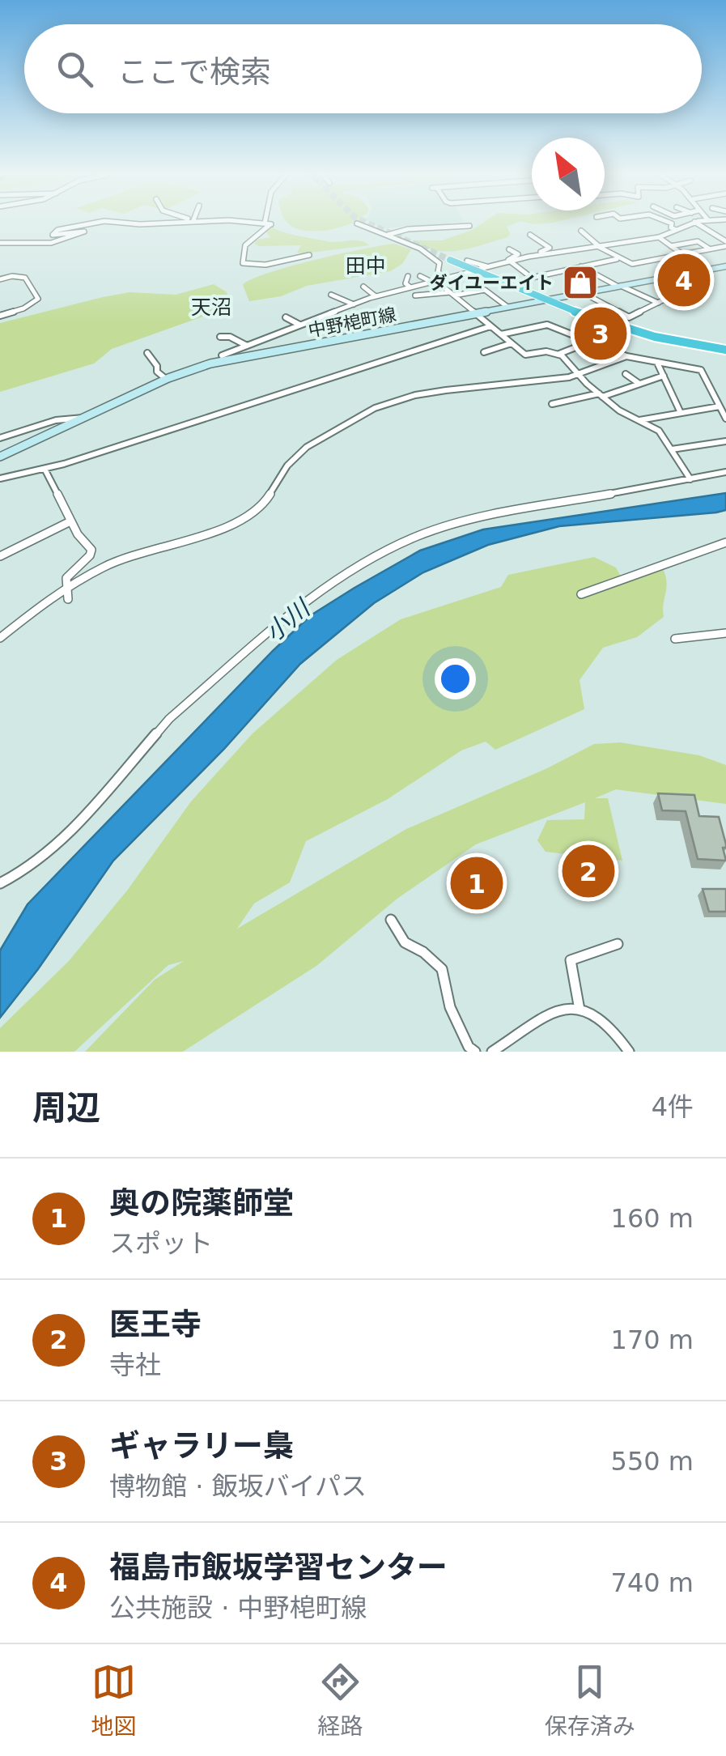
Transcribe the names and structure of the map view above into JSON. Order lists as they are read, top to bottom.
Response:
{
  "streets": {
    "main road": ["中野梍町線"]
  },
  "districts": ["田中", "天沼"],
  "water": ["小川"],
  "places": {
    "shop": ["ダイユーエイト"]
  },
  "north": "top left",
  "page": {
    "search": "ここで検索",
    "pins": [
      "4",
      "3",
      "2",
      "1"
    ],
    "heading": ["周辺", "4件"],
    "list": [
      {
        "mark": "1",
        "name": "奥の院薬師堂",
        "note": "スポット",
        "value": "160 m"
      },
      {
        "mark": "2",
        "name": "医王寺",
        "note": "寺社",
        "value": "170 m"
      },
      {
        "mark": "3",
        "name": "ギャラリー梟",
        "note": "博物館 · 飯坂バイパス",
        "value": "550 m"
      },
      {
        "mark": "4",
        "name": "福島市飯坂学習センター",
        "note": "公共施設 · 中野梍町線",
        "value": "740 m"
      }
    ],
    "nav": ["地図", "経路", "保存済み"]
  }
}
